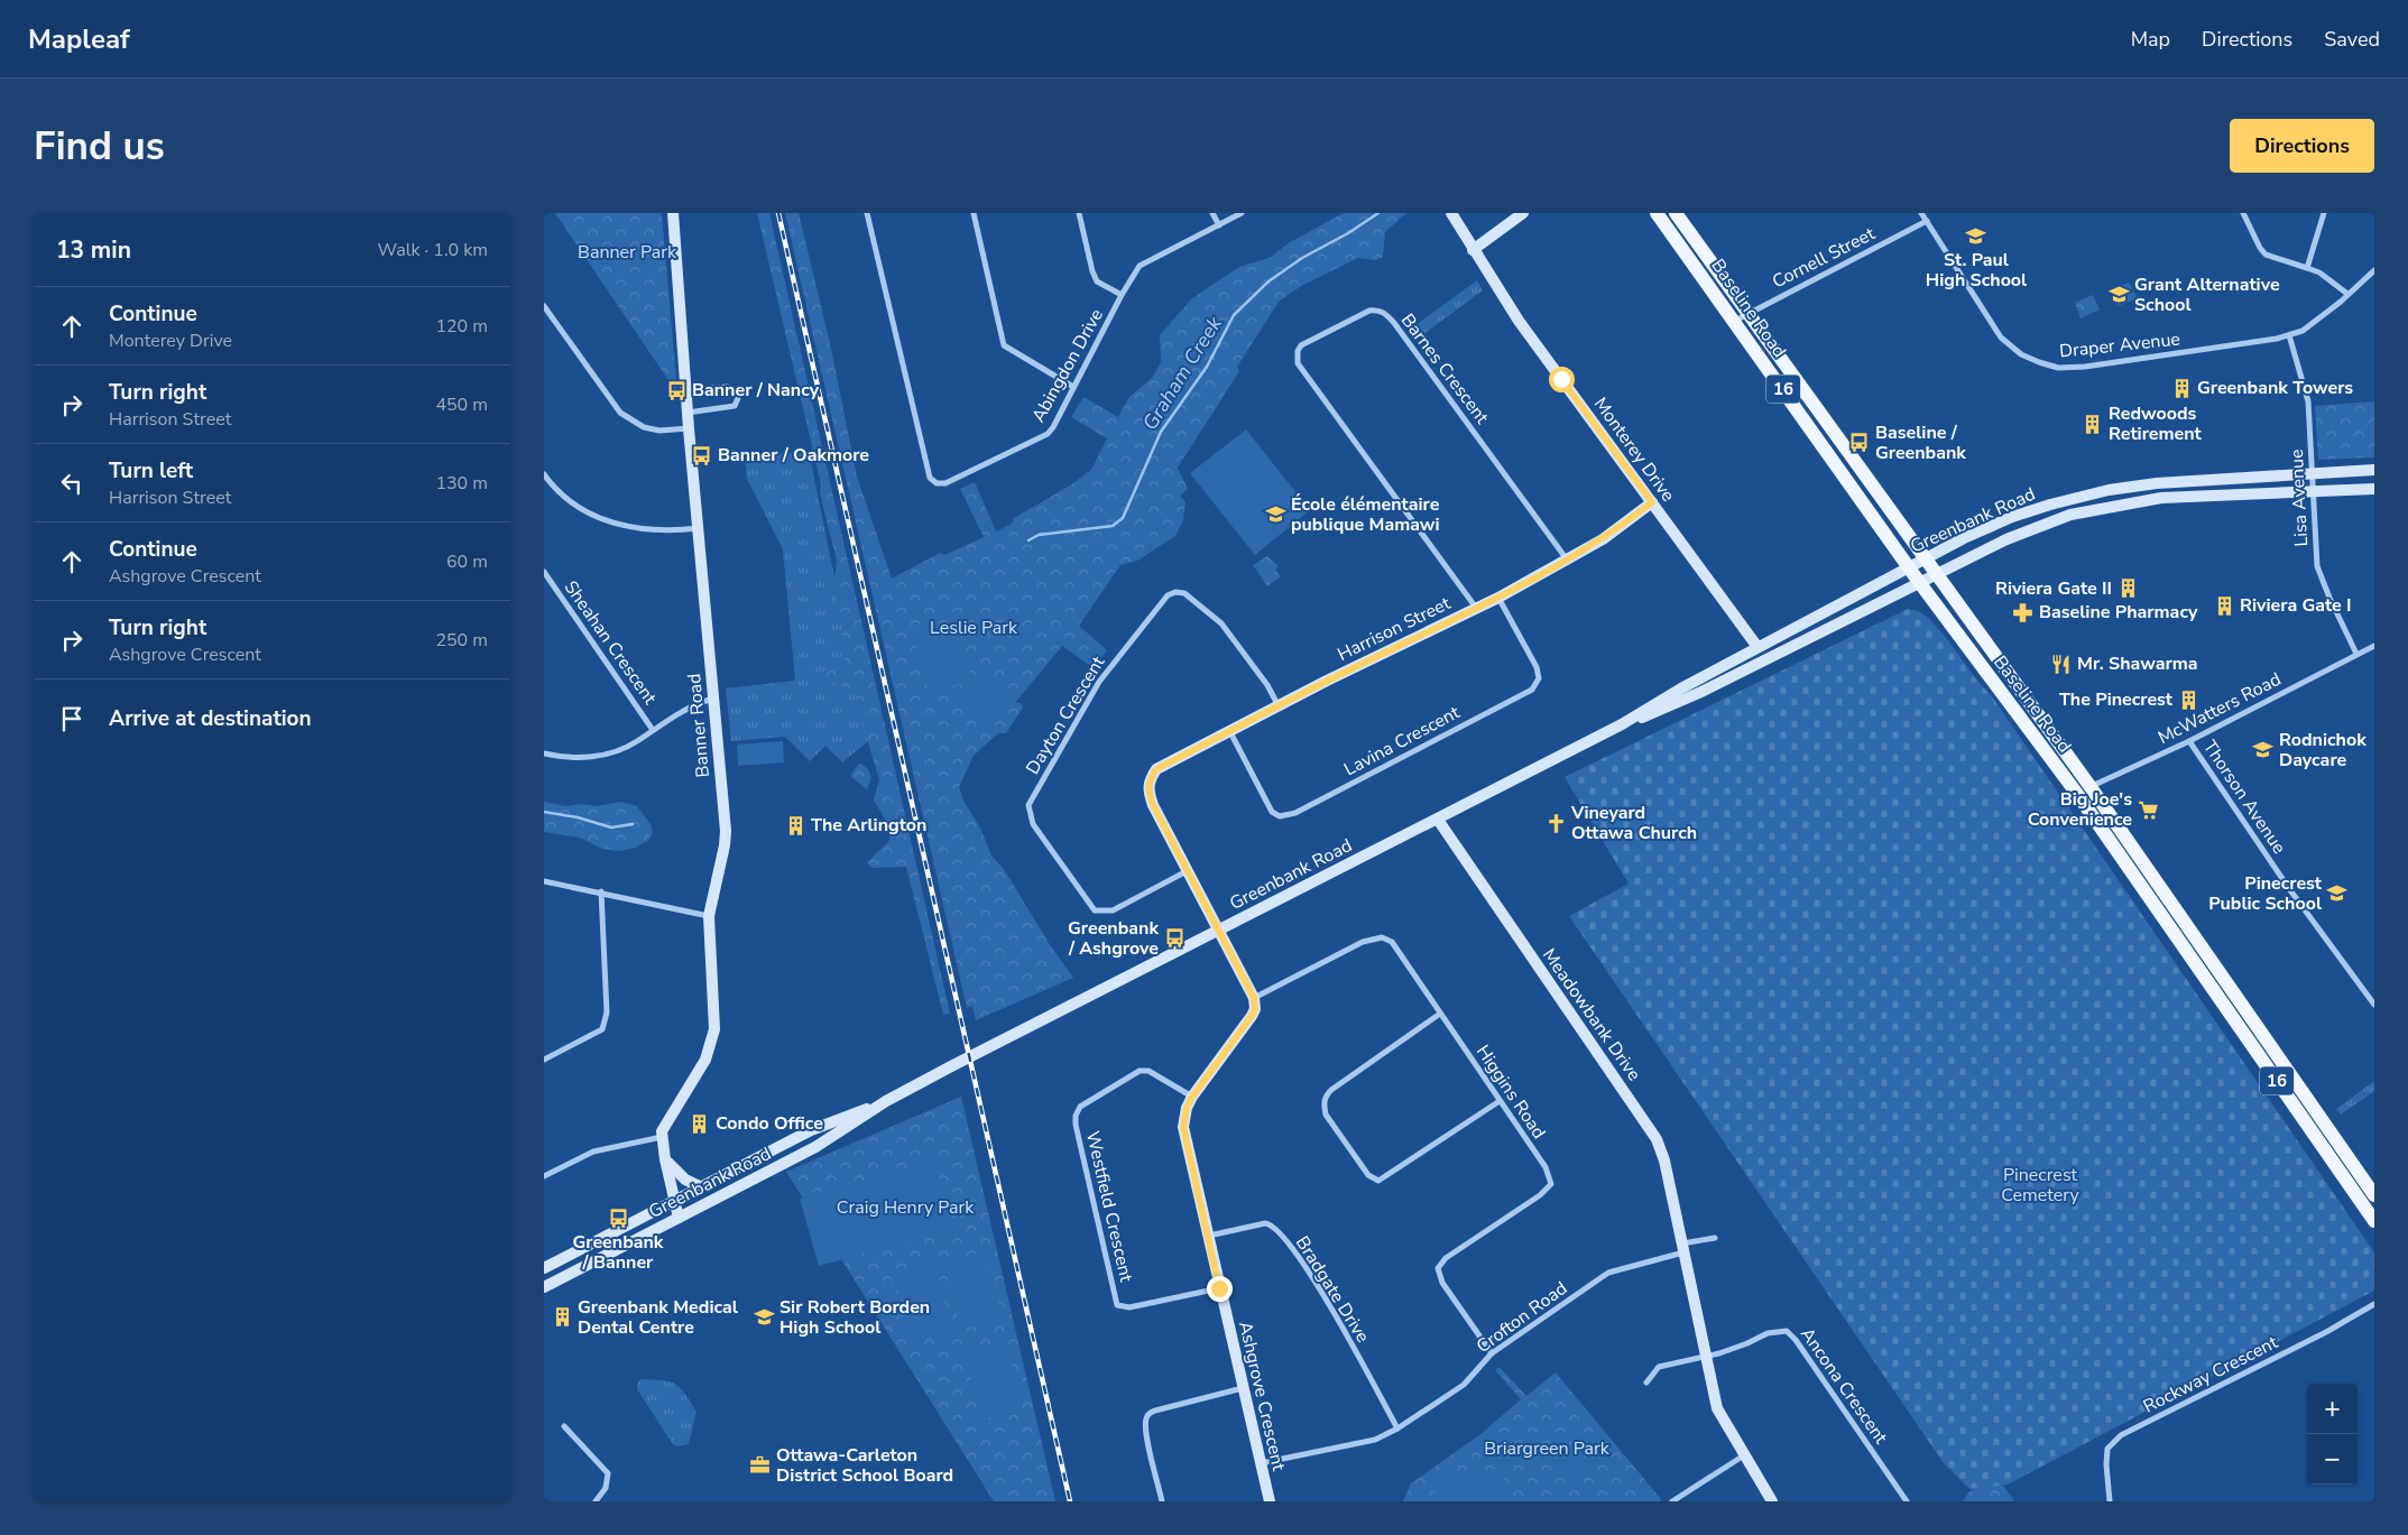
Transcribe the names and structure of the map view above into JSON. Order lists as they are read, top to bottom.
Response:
{
  "streets": {
    "main road": ["Baseline Road", "16"],
    "street": [
      "Cornell Street",
      "Draper Avenue",
      "Abingdon Drive",
      "Barnes Crescent",
      "Monterey Drive",
      "Lisa Avenue",
      "Greenbank Road",
      "Harrison Street",
      "Sheahan Crescent",
      "McWatters Road",
      "Dayton Crescent",
      "Banner Road",
      "Lavina Crescent",
      "Thorson Avenue",
      "Meadowbank Drive",
      "Higgins Road",
      "Westfield Crescent",
      "Bradgate Drive",
      "Crofton Road",
      "Rockway Crescent",
      "Ancona Crescent",
      "Ashgrove Crescent"
    ]
  },
  "crossings": [
    ["Cornell Street", "Baseline Road"],
    ["Cornell Street", "Draper Avenue"],
    ["Baseline Road", "Greenbank Road"],
    ["Baseline Road", "McWatters Road"],
    ["Draper Avenue", "Lisa Avenue"],
    ["Barnes Crescent", "Harrison Street"],
    ["Monterey Drive", "Greenbank Road"],
    ["Monterey Drive", "Harrison Street"],
    ["Lisa Avenue", "Greenbank Road"],
    ["Lisa Avenue", "McWatters Road"],
    ["Greenbank Road", "Harrison Street"],
    ["Greenbank Road", "Banner Road"],
    ["Greenbank Road", "Meadowbank Drive"],
    ["Harrison Street", "Dayton Crescent"],
    ["Harrison Street", "Lavina Crescent"],
    ["McWatters Road", "Thorson Avenue"],
    ["Meadowbank Drive", "Crofton Road"],
    ["Meadowbank Drive", "Ancona Crescent"],
    ["Higgins Road", "Crofton Road"],
    ["Higgins Road", "Ashgrove Crescent"],
    ["Westfield Crescent", "Ashgrove Crescent"],
    ["Bradgate Drive", "Crofton Road"],
    ["Bradgate Drive", "Ashgrove Crescent"],
    ["Crofton Road", "Ashgrove Crescent"]
  ],
  "water": ["Graham Creek"],
  "parks": [
    "Banner Park",
    "Leslie Park",
    "Pinecrest Cemetery",
    "Craig Henry Park",
    "Briargreen Park"
  ],
  "places": {
    "school or university": [
      "St. Paul High School",
      "Grant Alternative School",
      "École élémentaire publique Mamawi",
      "Rodnichok Daycare",
      "Pinecrest Public School",
      "Sir Robert Borden High School"
    ],
    "building": [
      "Greenbank Towers",
      "Redwoods Retirement",
      "Riviera Gate II",
      "Riviera Gate I",
      "The Pinecrest",
      "The Arlington",
      "Condo Office",
      "Greenbank Medical Dental Centre"
    ],
    "bus stop": [
      "Banner / Nancy",
      "Baseline / Greenbank",
      "Banner / Oakmore",
      "Greenbank / Ashgrove",
      "Greenbank / Banner"
    ],
    "pharmacy": ["Baseline Pharmacy"],
    "restaurant": ["Mr. Shawarma"],
    "supermarket": ["Big Joe's Convenience"],
    "church": ["Vineyard Ottawa Church"],
    "office": ["Ottawa-Carleton District School Board"]
  },
  "page": {
    "header": "Mapleaf",
    "nav": ["Map", "Directions", "Saved"],
    "buttons": "Directions",
    "title": "Find us",
    "heading": ["13 min", "Walk · 1.0 km"],
    "list": [
      ["Continue", "Monterey Drive", "120 m"],
      ["Turn right", "Harrison Street", "450 m"],
      ["Turn left", "Harrison Street", "130 m"],
      ["Continue", "Ashgrove Crescent", "60 m"],
      ["Turn right", "Ashgrove Crescent", "250 m"],
      "Arrive at destination"
    ],
    "map_buttons": ["+", "−"]
  }
}
